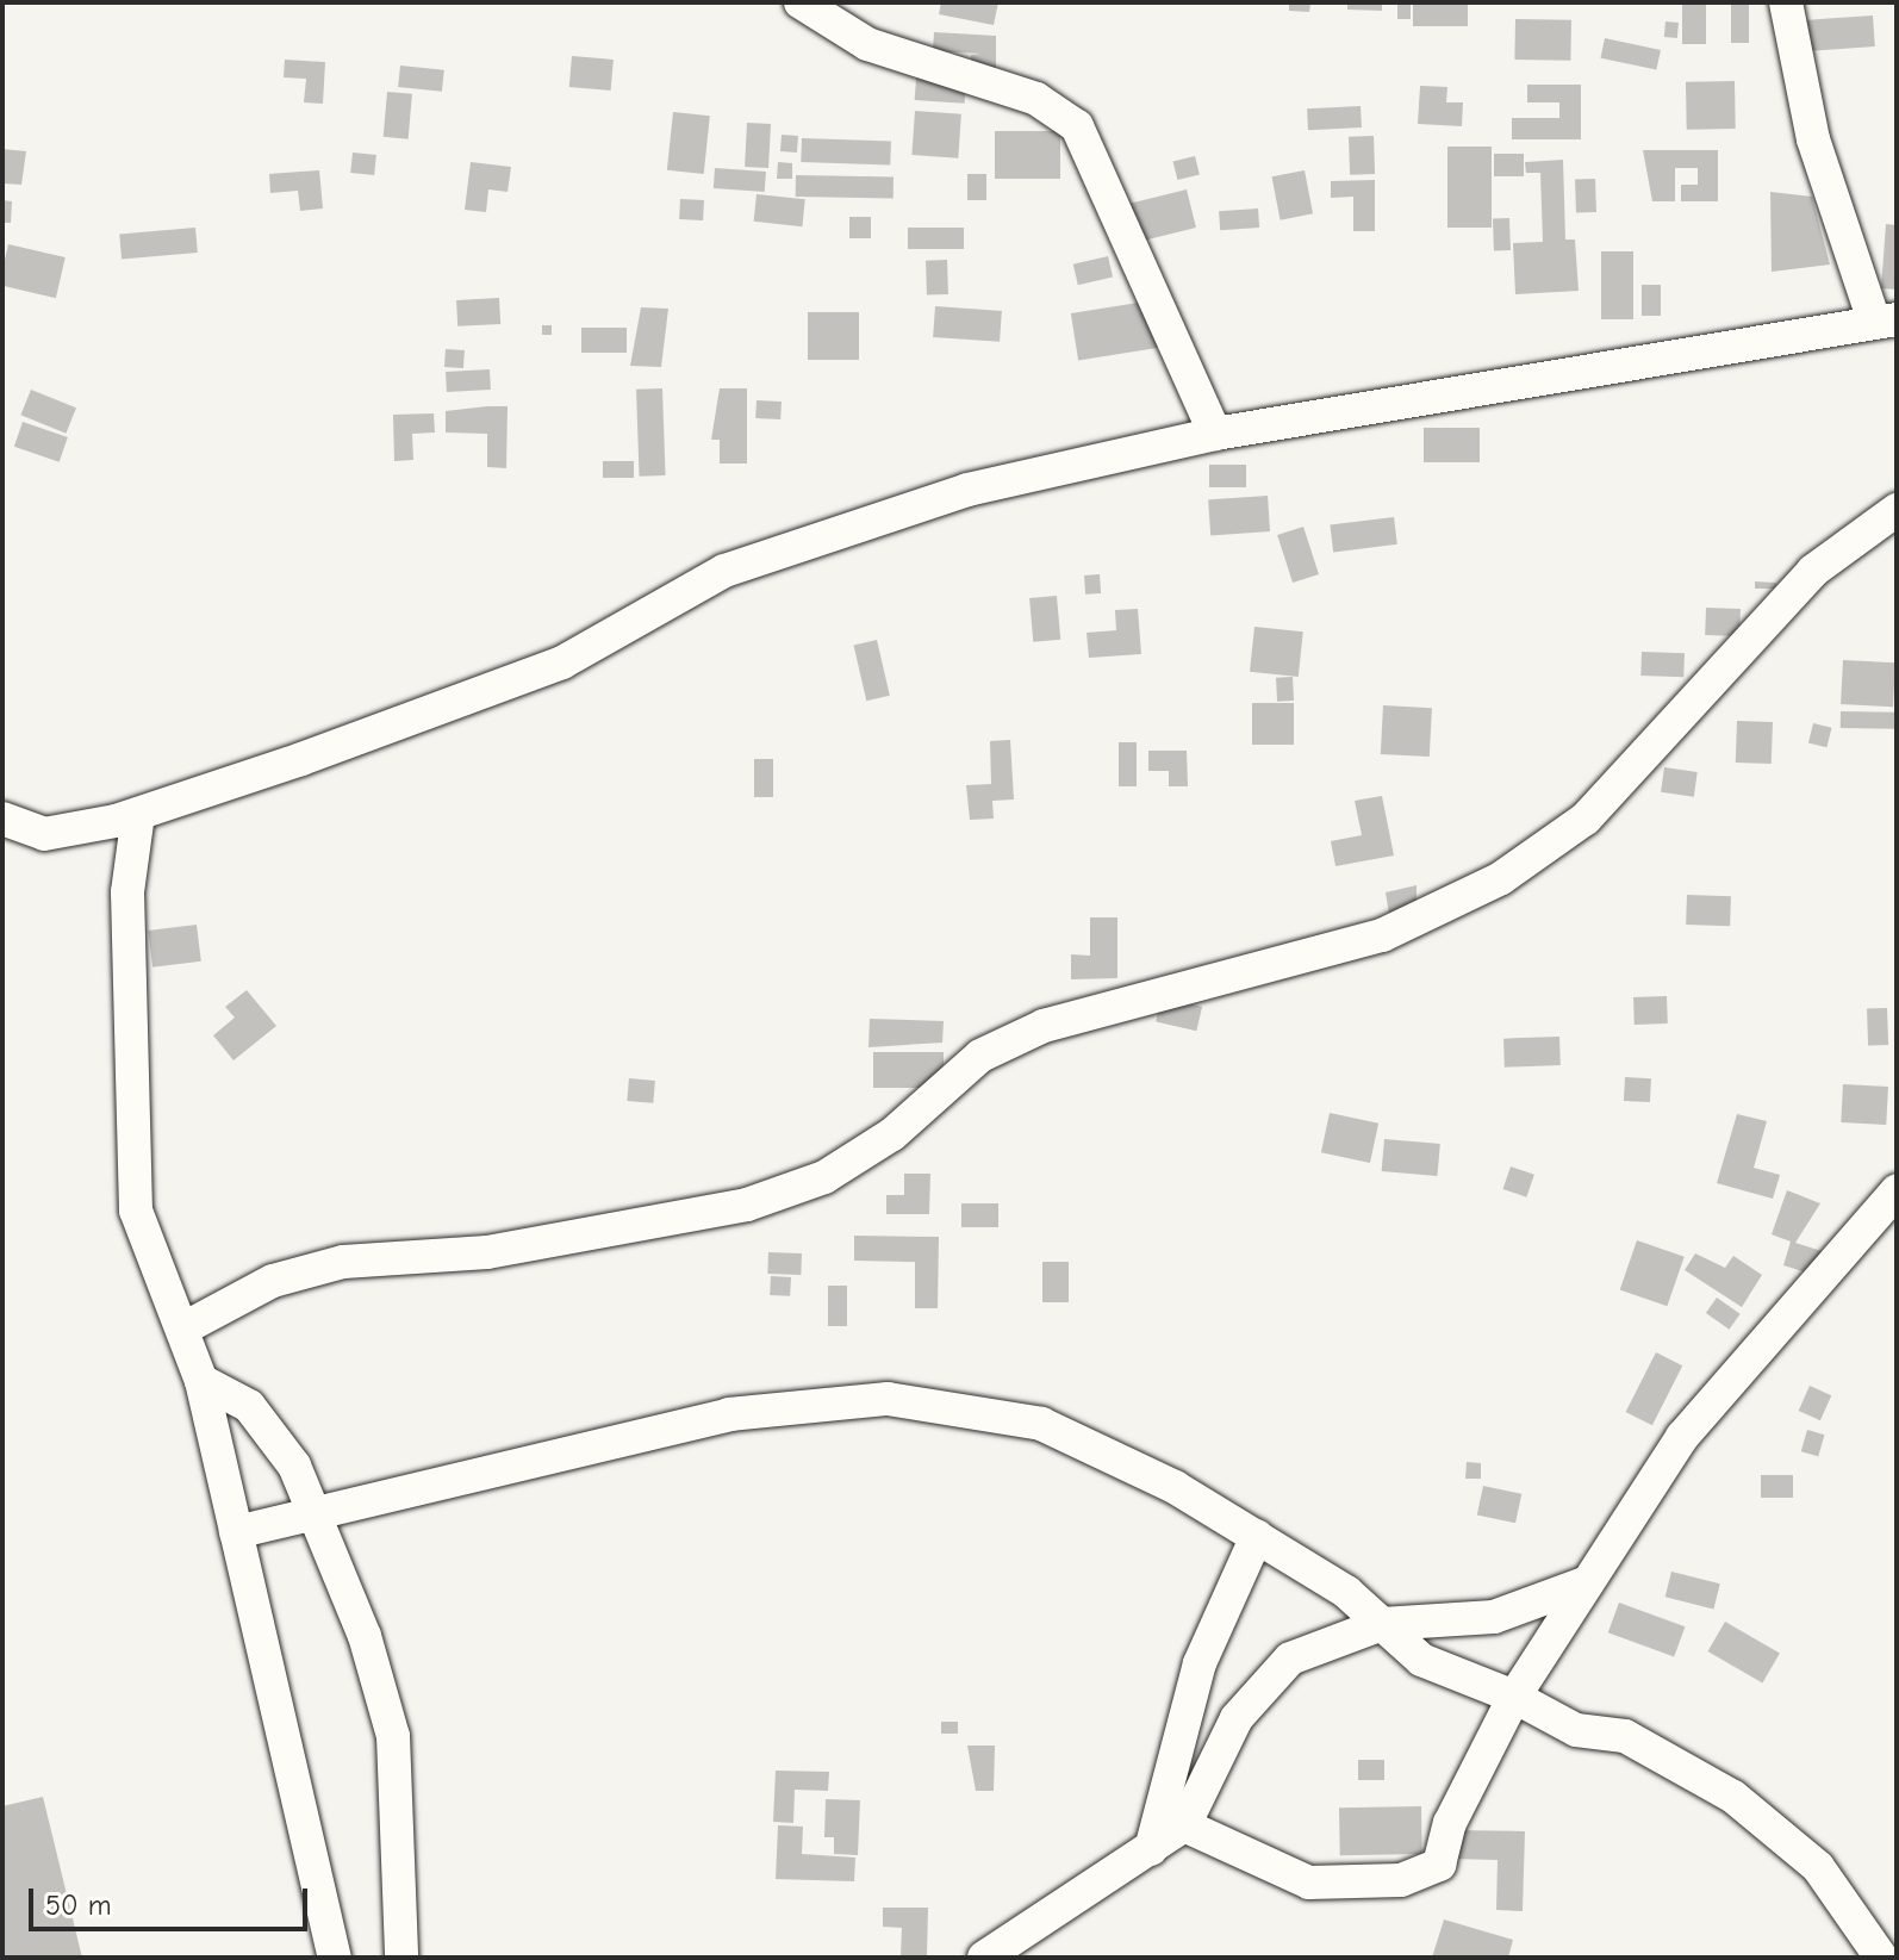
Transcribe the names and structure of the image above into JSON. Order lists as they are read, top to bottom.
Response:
{
  "scale_bar": "50 m"
}
